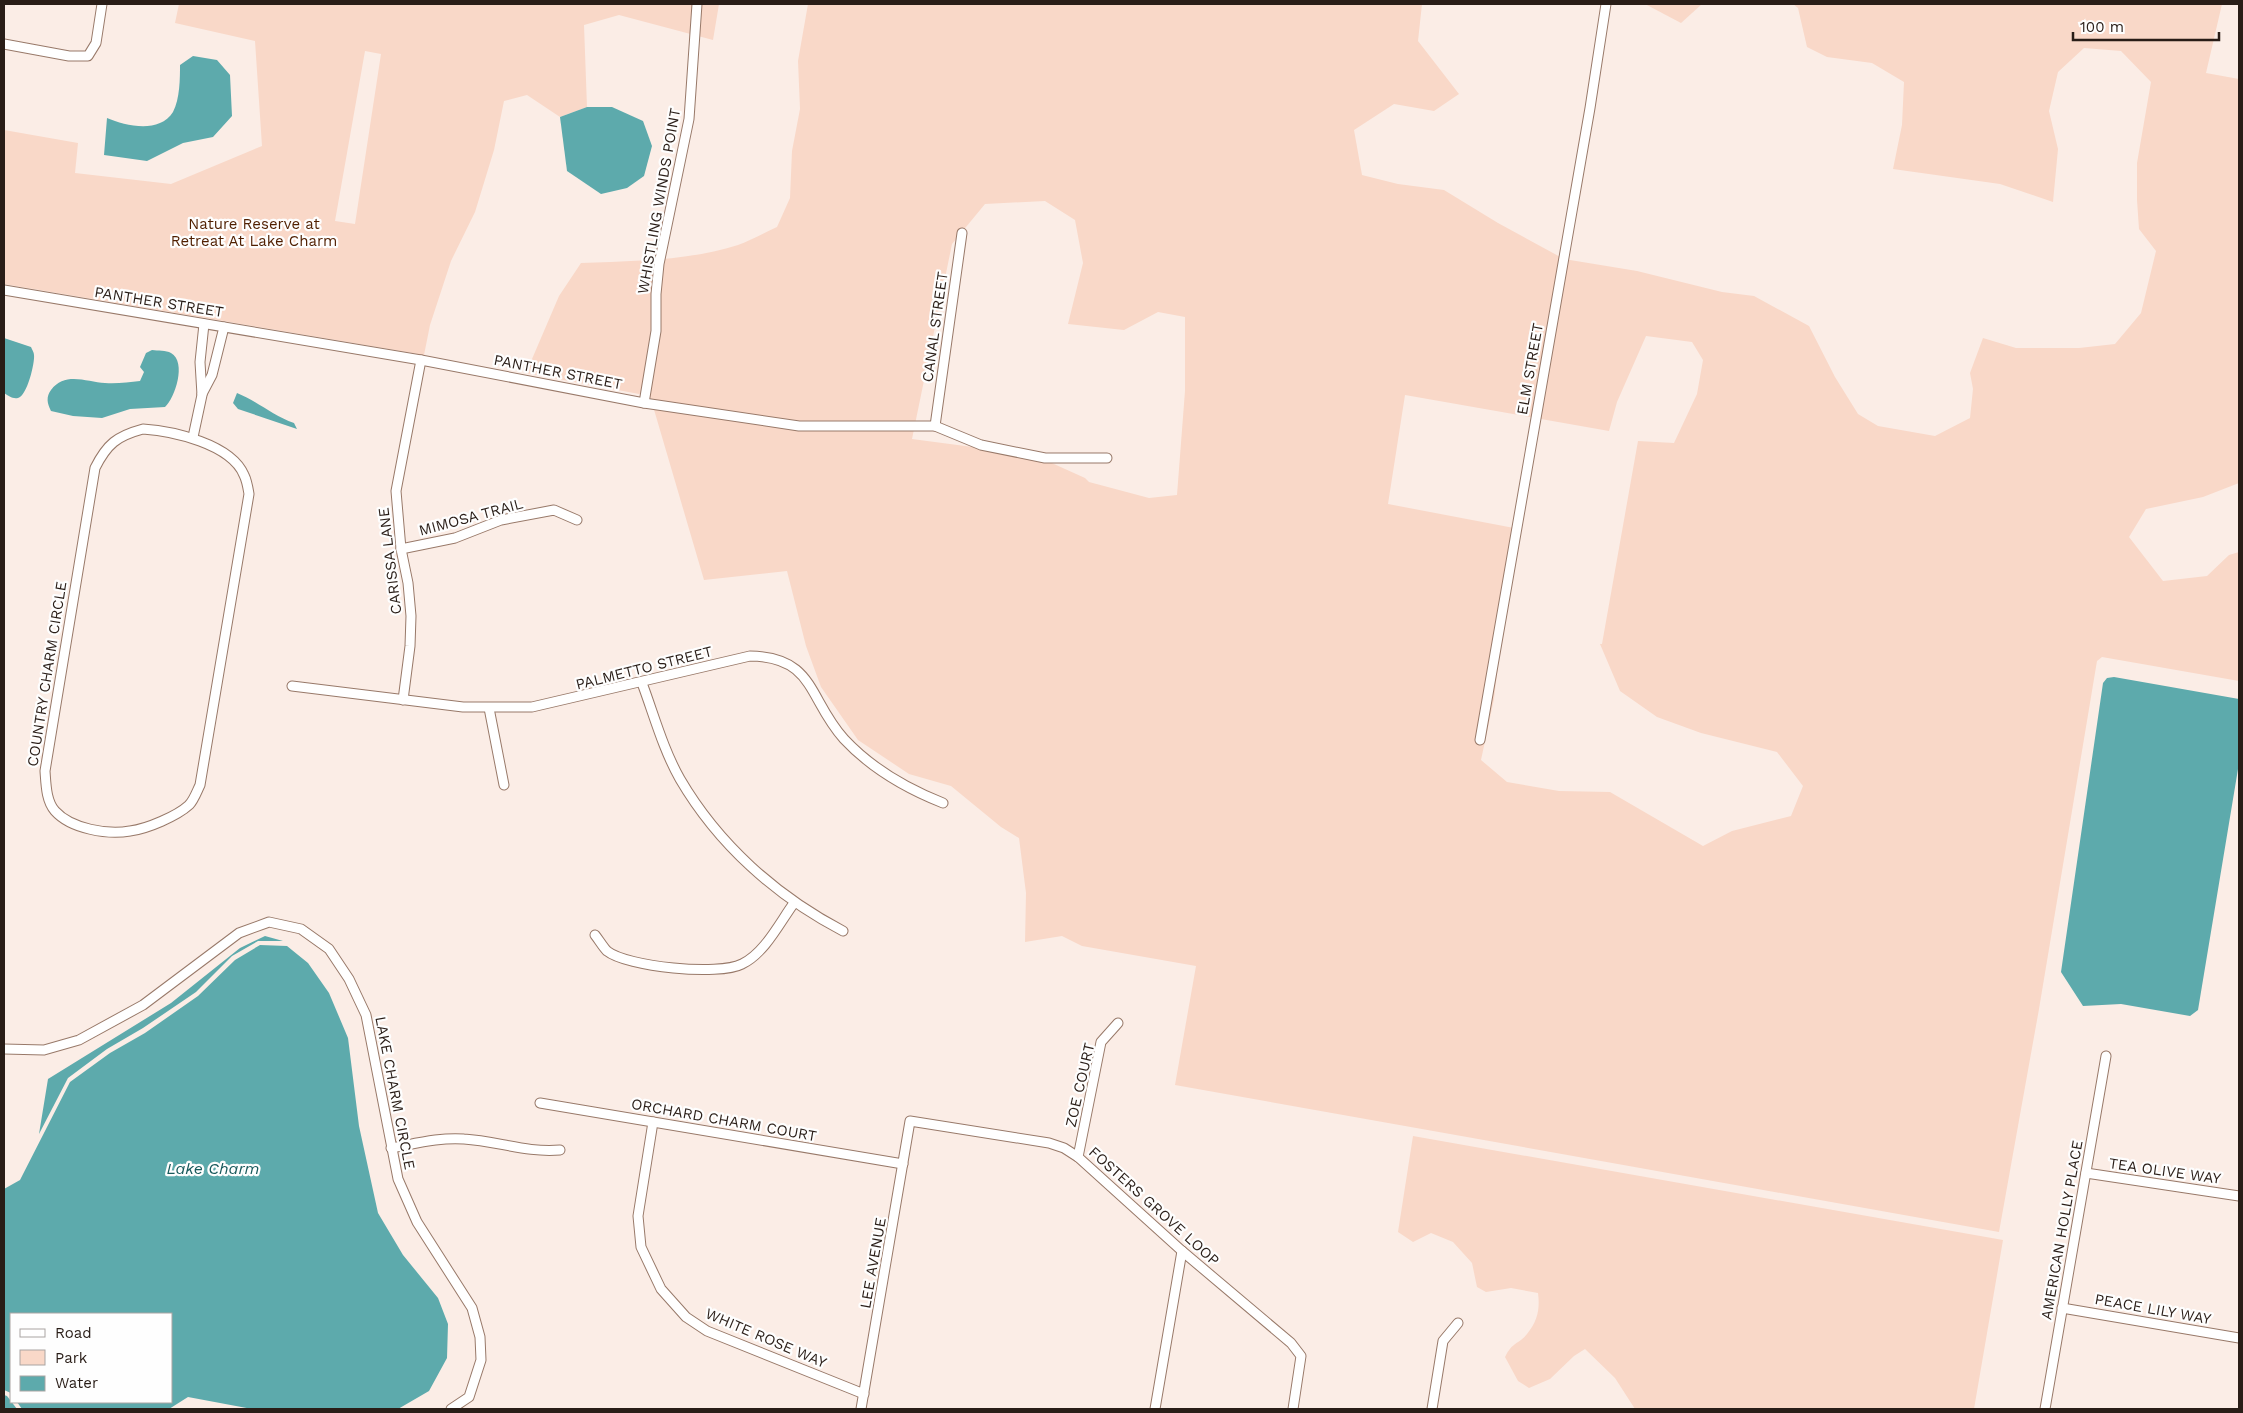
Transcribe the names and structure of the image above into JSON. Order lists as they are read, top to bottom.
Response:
{
  "streets": {
    "street": [
      "WHISTLING WINDS POINT",
      "PANTHER STREET",
      "CANAL STREET",
      "ELM STREET",
      "MIMOSA TRAIL",
      "CARISSA LANE",
      "PALMETTO STREET",
      "COUNTRY CHARM CIRCLE",
      "ZOE COURT",
      "LAKE CHARM CIRCLE",
      "ORCHARD CHARM COURT",
      "TEA OLIVE WAY",
      "FOSTERS GROVE LOOP",
      "AMERICAN HOLLY PLACE",
      "LEE AVENUE",
      "PEACE LILY WAY",
      "WHITE ROSE WAY"
    ]
  },
  "crossings": [
    ["WHISTLING WINDS POINT", "PANTHER STREET"],
    ["PANTHER STREET", "CANAL STREET"],
    ["PANTHER STREET", "CARISSA LANE"],
    ["MIMOSA TRAIL", "CARISSA LANE"],
    ["CARISSA LANE", "PALMETTO STREET"],
    ["ZOE COURT", "FOSTERS GROVE LOOP"],
    ["ORCHARD CHARM COURT", "LEE AVENUE"],
    ["ORCHARD CHARM COURT", "WHITE ROSE WAY"],
    ["TEA OLIVE WAY", "AMERICAN HOLLY PLACE"],
    ["FOSTERS GROVE LOOP", "LEE AVENUE"],
    ["AMERICAN HOLLY PLACE", "PEACE LILY WAY"],
    ["LEE AVENUE", "WHITE ROSE WAY"]
  ],
  "water": ["Lake Charm"],
  "parks": ["Nature Reserve at Retreat At Lake Charm"],
  "legend": ["Road", "Park", "Water"],
  "scale_bar": "100 m"
}
